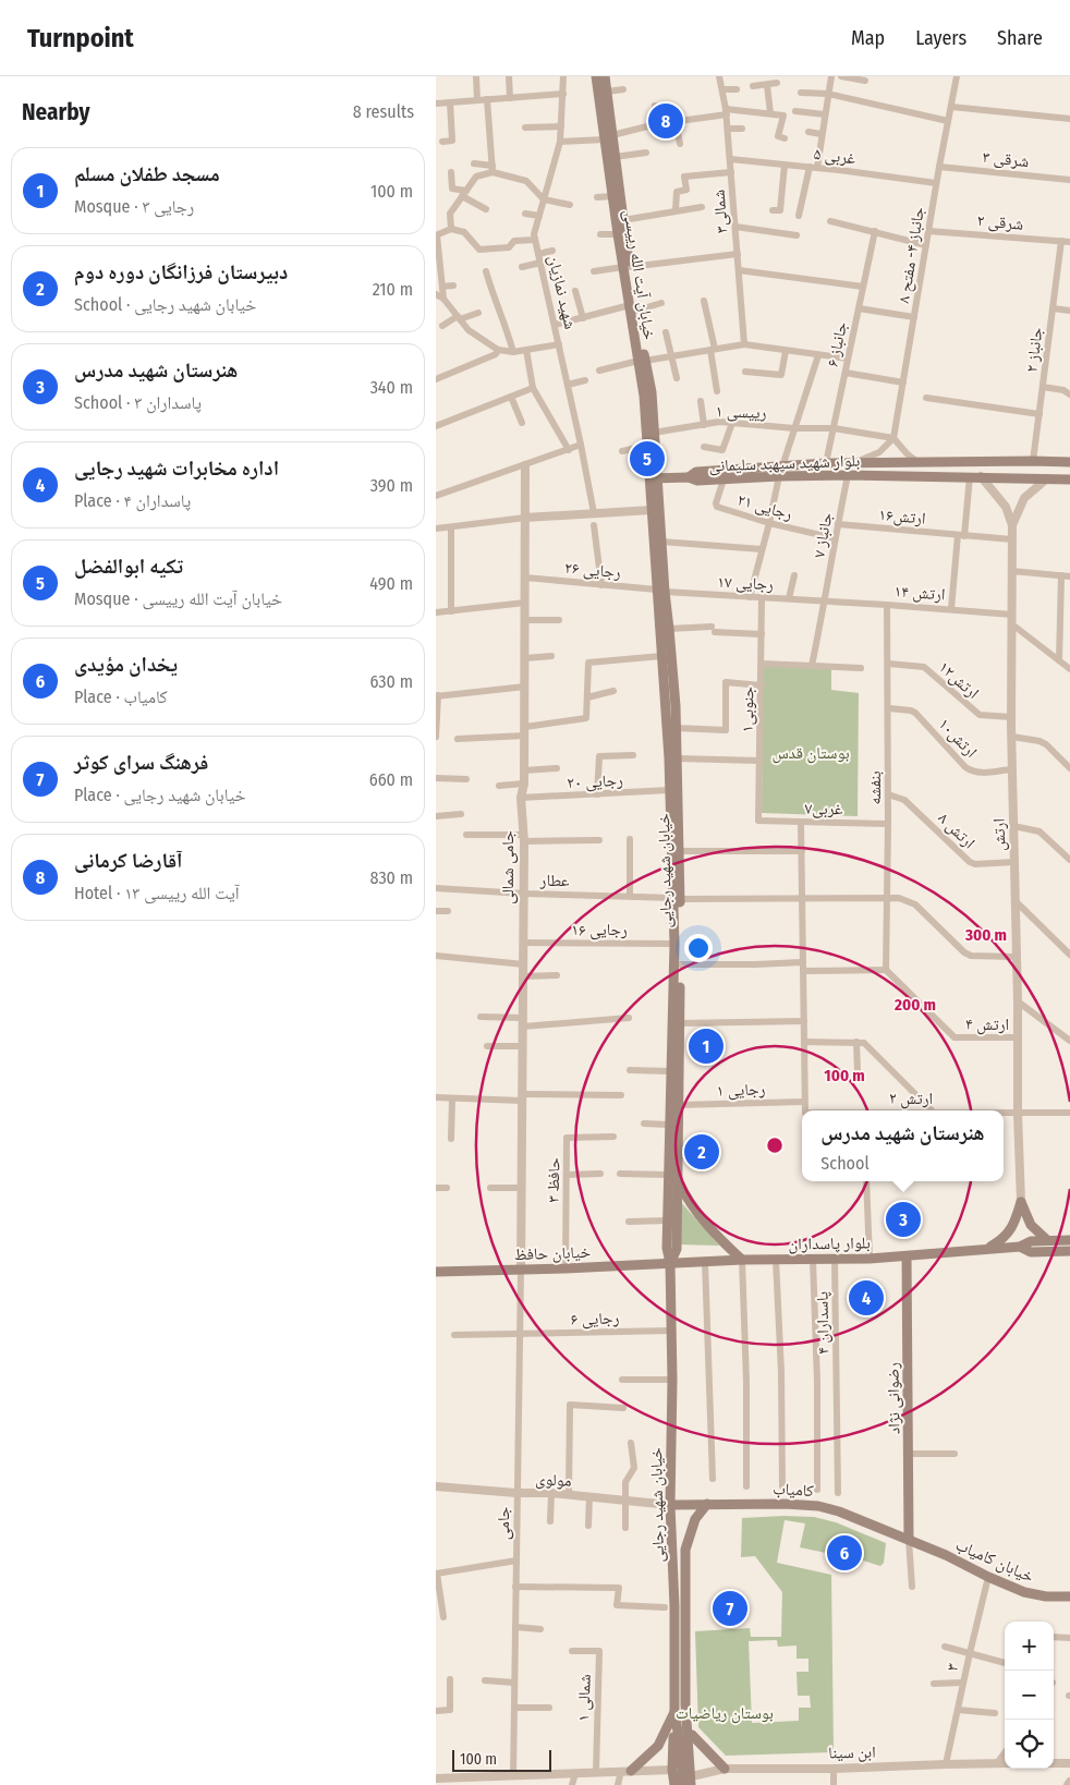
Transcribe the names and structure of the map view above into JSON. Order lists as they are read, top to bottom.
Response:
{
  "streets": {
    "main road": [
      "خیابان آیت الله رییسی",
      "بلوار شهید سپهبد سلیمانی",
      "خیابان شهید رجایی",
      "بلوار پاسداران",
      "خیابان حافظ",
      "رضوانی نژاد",
      "کامیاب",
      "خیابان کامیاب"
    ],
    "street": [
      "غربی ۵",
      "شرقی ۳",
      "شمالی۳",
      "شرقی ۲",
      "جانباز ۴- مفتح ۸",
      "شهید نمازیان",
      "جانباز ۶",
      "جانباز ۲",
      "رییسی ۱",
      "رجایی ۲۱",
      "ارتش۱۶",
      "جانباز ۷",
      "رجایی ۲۶",
      "رجایی ۱۷",
      "ارتش ۱۴",
      "ارتش۱۲",
      "جنوبی۱",
      "ارتش۱۰",
      "رجایی ۲۰",
      "بنفشه",
      "غربی۷",
      "ارتش ۸",
      "ارتش",
      "جامی شمالی",
      "عطار",
      "رجایی ۱۶",
      "ارتش ۴",
      "رجایی ۱",
      "ارتش ۲",
      "حافظ ۳",
      "رجایی ۶",
      "پاسداران ۴",
      "مولوی",
      "جامی",
      "۳",
      "شمالی ۱",
      "ابن سینا"
    ]
  },
  "crossings": [
    ["غربی ۵", "شمالی۳"],
    ["غربی ۵", "جانباز ۴- مفتح ۸"],
    ["شرقی ۳", "جانباز ۴- مفتح ۸"],
    ["شرقی ۲", "جانباز ۴- مفتح ۸"],
    ["شرقی ۲", "جانباز ۲"],
    ["جانباز ۴- مفتح ۸", "رییسی ۱"],
    ["خیابان آیت الله رییسی", "رییسی ۱"],
    ["خیابان آیت الله رییسی", "خیابان شهید رجایی"],
    ["جانباز ۶", "رییسی ۱"],
    ["جانباز ۶", "بلوار شهید سپهبد سلیمانی"],
    ["جانباز ۲", "بلوار شهید سپهبد سلیمانی"],
    ["بلوار شهید سپهبد سلیمانی", "رجایی ۲۱"],
    ["بلوار شهید سپهبد سلیمانی", "جانباز ۷"],
    ["بلوار شهید سپهبد سلیمانی", "ارتش"],
    ["رجایی ۲۱", "جانباز ۷"],
    ["ارتش۱۶", "جانباز ۷"],
    ["ارتش۱۶", "ارتش"],
    ["جانباز ۷", "رجایی ۱۷"],
    ["جانباز ۷", "ارتش ۱۴"],
    ["رجایی ۲۶", "رجایی ۱۷"],
    ["رجایی ۲۶", "جامی شمالی"],
    ["رجایی ۲۶", "خیابان شهید رجایی"],
    ["رجایی ۱۷", "ارتش ۱۴"],
    ["رجایی ۱۷", "جنوبی۱"],
    ["رجایی ۱۷", "خیابان شهید رجایی"],
    ["ارتش ۱۴", "بنفشه"],
    ["ارتش ۱۴", "ارتش"],
    ["ارتش۱۲", "بنفشه"],
    ["ارتش۱۲", "ارتش"],
    ["جنوبی۱", "غربی۷"],
    ["ارتش۱۰", "بنفشه"],
    ["ارتش۱۰", "ارتش"],
    ["رجایی ۲۰", "جامی شمالی"],
    ["رجایی ۲۰", "خیابان شهید رجایی"],
    ["بنفشه", "غربی۷"],
    ["بنفشه", "ارتش ۸"],
    ["بنفشه", "ارتش ۴"],
    ["ارتش ۸", "ارتش"],
    ["ارتش", "ارتش ۴"],
    ["ارتش", "ارتش ۲"],
    ["جامی شمالی", "عطار"],
    ["جامی شمالی", "رجایی ۱۶"],
    ["جامی شمالی", "خیابان حافظ"],
    ["جامی شمالی", "جامی"],
    ["خیابان شهید رجایی", "عطار"],
    ["خیابان شهید رجایی", "رجایی ۱۶"],
    ["خیابان شهید رجایی", "رجایی ۱"],
    ["خیابان شهید رجایی", "بلوار پاسداران"],
    ["خیابان شهید رجایی", "خیابان حافظ"],
    ["خیابان شهید رجایی", "رجایی ۶"],
    ["خیابان شهید رجایی", "مولوی"],
    ["خیابان شهید رجایی", "کامیاب"],
    ["رجایی ۱", "ارتش ۲"],
    ["حافظ ۳", "خیابان حافظ"],
    ["بلوار پاسداران", "خیابان حافظ"],
    ["بلوار پاسداران", "پاسداران ۴"],
    ["بلوار پاسداران", "رضوانی نژاد"],
    ["خیابان حافظ", "جامی"],
    ["رجایی ۶", "جامی"],
    ["رضوانی نژاد", "کامیاب"],
    ["رضوانی نژاد", "خیابان کامیاب"],
    ["مولوی", "کامیاب"],
    ["مولوی", "جامی"],
    ["کامیاب", "خیابان کامیاب"],
    ["خیابان کامیاب", "۳"],
    ["۳", "ابن سینا"]
  ],
  "parks": ["بوستان قدس", "بوستان ریاضیات"],
  "scale_bar": "100 m",
  "page": {
    "header": "Turnpoint",
    "nav": ["Map", "Layers", "Share"],
    "heading": ["Nearby", "8 results"],
    "pins": [
      "8",
      "5",
      "1",
      "2",
      "3",
      "4",
      "6",
      "7"
    ],
    "list": [
      {
        "mark": "1",
        "name": "مسجد طفلان مسلم",
        "note": "Mosque · رجایی ۳",
        "value": "100 m"
      },
      {
        "mark": "2",
        "name": "دبیرستان فرزانگان دوره دوم",
        "note": "School · خیابان شهید رجایی",
        "value": "210 m"
      },
      {
        "mark": "3",
        "name": "هنرستان شهید مدرس",
        "note": "School · پاسداران ۳",
        "value": "340 m"
      },
      {
        "mark": "4",
        "name": "اداره مخابرات شهید رجایی",
        "note": "Place · پاسداران ۴",
        "value": "390 m"
      },
      {
        "mark": "5",
        "name": "تکیه ابوالفضل",
        "note": "Mosque · خیابان آیت الله رییسی",
        "value": "490 m"
      },
      {
        "mark": "6",
        "name": "یخدان مؤیدی",
        "note": "Place · کامیاب",
        "value": "630 m"
      },
      {
        "mark": "7",
        "name": "فرهنگ سرای کوثر",
        "note": "Place · خیابان شهید رجایی",
        "value": "660 m"
      },
      {
        "mark": "8",
        "name": "آقارضا کرمانی",
        "note": "Hotel · آیت الله رییسی ۱۳",
        "value": "830 m"
      }
    ],
    "popup": ["هنرستان شهید مدرس", "School"],
    "map_buttons": ["+", "−"],
    "scale": "100 m"
  },
  "rings": ["300 m", "200 m", "100 m"]
}
